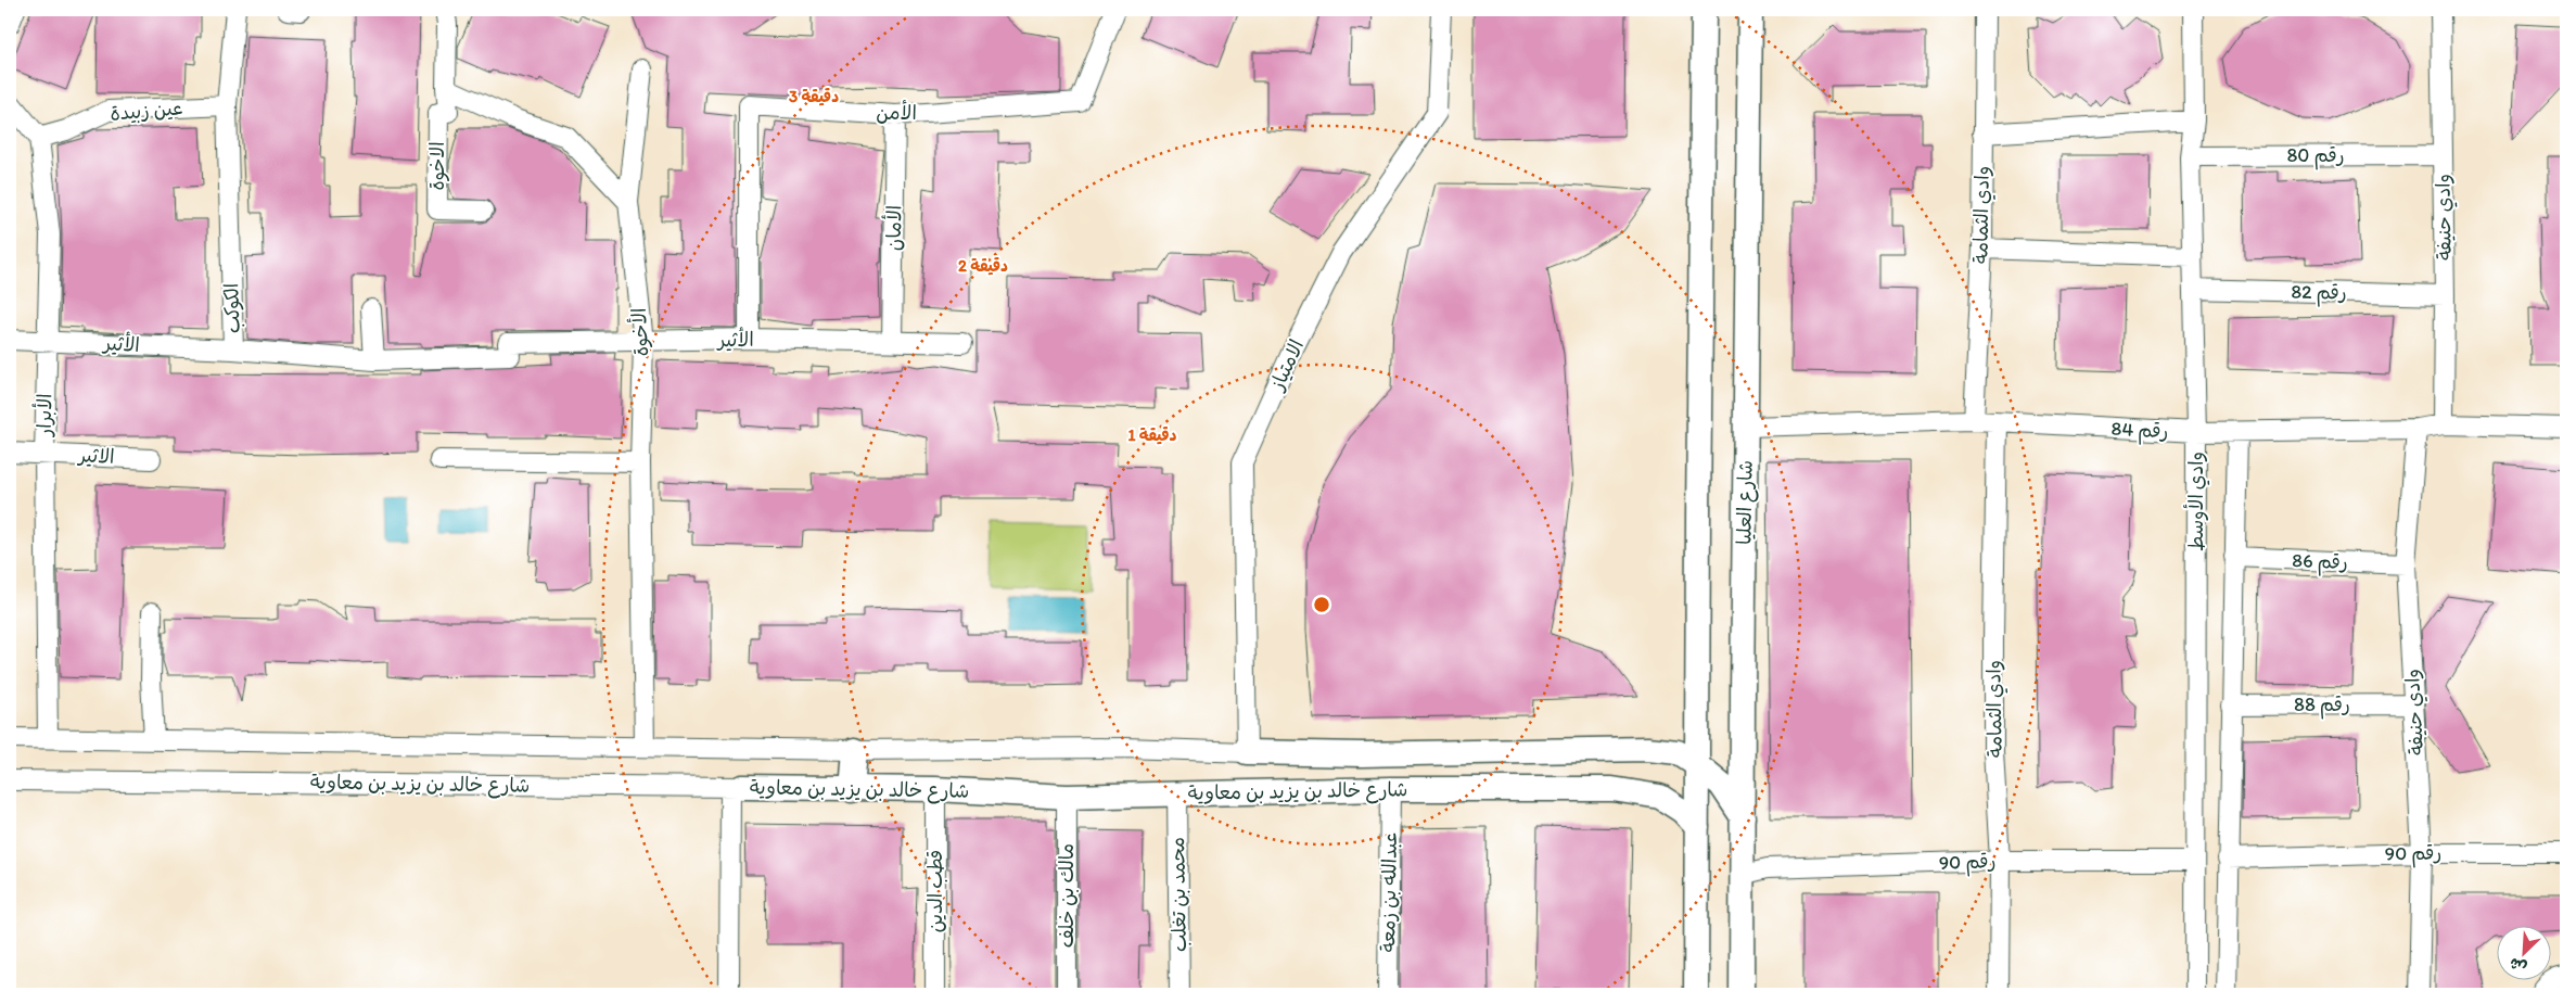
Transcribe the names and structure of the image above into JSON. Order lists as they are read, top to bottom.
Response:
{
  "streets": {
    "main road": ["شارع العليا", "شارع خالد بن يزيد بن معاوية"],
    "street": [
      "عين زبيدة",
      "الأمن",
      "رقم 80",
      "الاخوة",
      "وادي الثمامة",
      "وادي حنيفة",
      "الأمان",
      "رقم 82",
      "الكوكب",
      "الأخوة",
      "الأثير",
      "الامتياز",
      "الأبرار",
      "رقم 84",
      "الاثير",
      "وادي الأوسط",
      "رقم 86",
      "رقم 88",
      "رقم 90",
      "قطب الدين",
      "عبدالله بن زمعة",
      "محمد بن تغلب",
      "مالك بن خلف"
    ]
  },
  "crossings": [
    ["عين زبيدة", "الكوكب"],
    ["عين زبيدة", "الأبرار"],
    ["الأمن", "الأمان"],
    ["الأمن", "الأثير"],
    ["رقم 80", "وادي حنيفة"],
    ["رقم 80", "وادي الأوسط"],
    ["وادي الثمامة", "رقم 84"],
    ["وادي الثمامة", "رقم 90"],
    ["وادي حنيفة", "رقم 82"],
    ["وادي حنيفة", "رقم 84"],
    ["وادي حنيفة", "رقم 86"],
    ["وادي حنيفة", "رقم 88"],
    ["وادي حنيفة", "رقم 90"],
    ["الأمان", "الأثير"],
    ["رقم 82", "وادي الأوسط"],
    ["الكوكب", "الأثير"],
    ["الأخوة", "الأثير"],
    ["الأخوة", "شارع خالد بن يزيد بن معاوية"],
    ["الأثير", "الأبرار"],
    ["الامتياز", "شارع خالد بن يزيد بن معاوية"],
    ["الأبرار", "الاثير"],
    ["الأبرار", "شارع خالد بن يزيد بن معاوية"],
    ["رقم 84", "وادي الأوسط"],
    ["رقم 84", "شارع العليا"],
    ["وادي الأوسط", "رقم 86"],
    ["وادي الأوسط", "رقم 88"],
    ["وادي الأوسط", "رقم 90"],
    ["شارع العليا", "شارع خالد بن يزيد بن معاوية"],
    ["شارع العليا", "رقم 90"],
    ["شارع خالد بن يزيد بن معاوية", "قطب الدين"],
    ["شارع خالد بن يزيد بن معاوية", "عبدالله بن زمعة"],
    ["شارع خالد بن يزيد بن معاوية", "محمد بن تغلب"],
    ["شارع خالد بن يزيد بن معاوية", "مالك بن خلف"]
  ],
  "north": "bottom left",
  "rings": ["3 دقيقة", "2 دقيقة", "1 دقيقة"]
}
